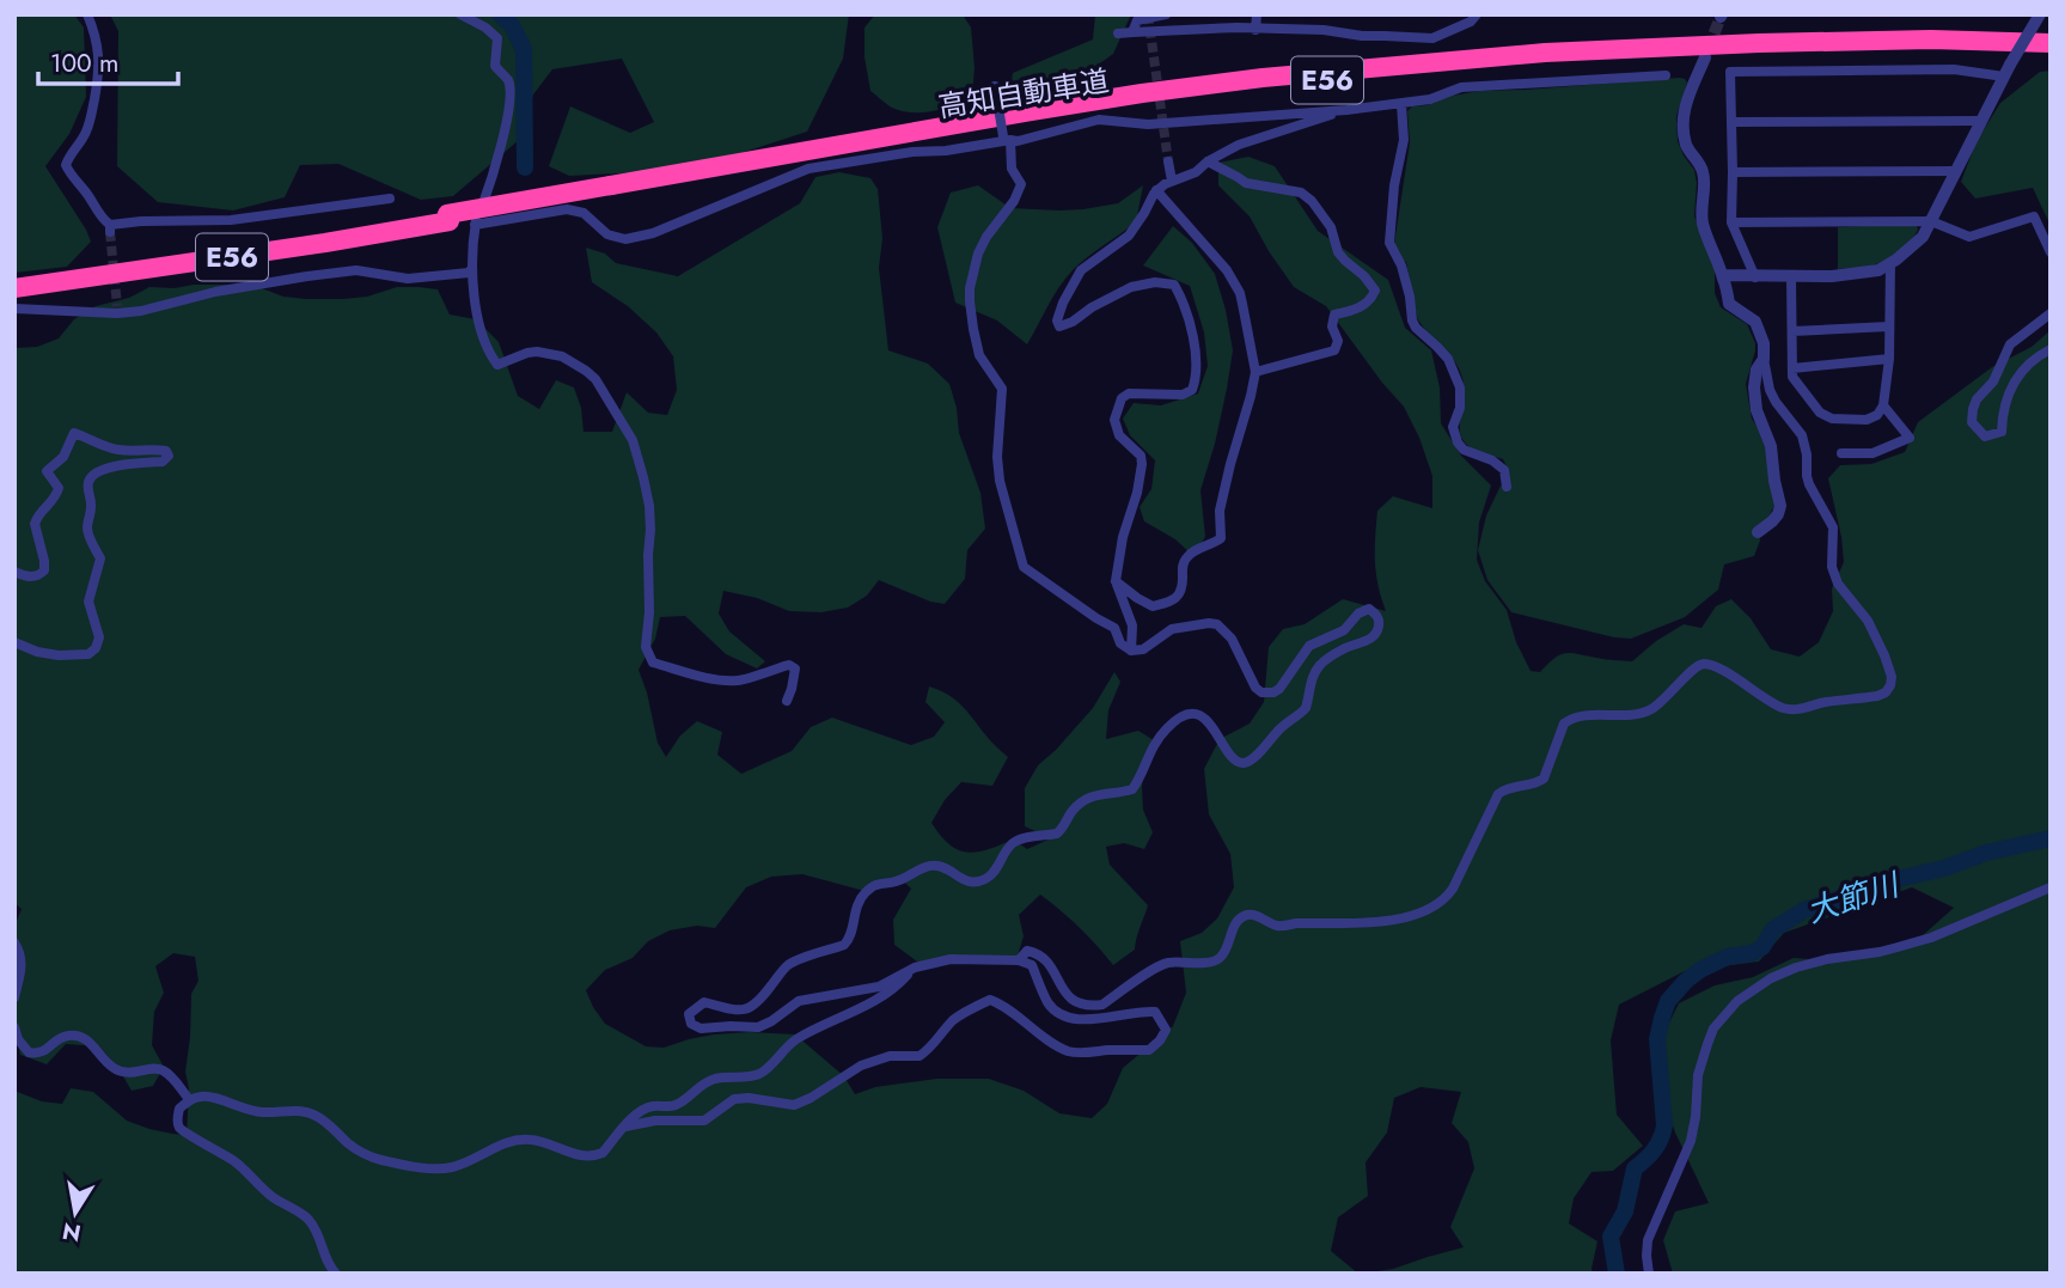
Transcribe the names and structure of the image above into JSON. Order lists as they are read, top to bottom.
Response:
{
  "streets": {
    "highway": ["E56", "高知自動車道"]
  },
  "water": ["大節川"],
  "scale_bar": "100 m",
  "north": "bottom"
}
